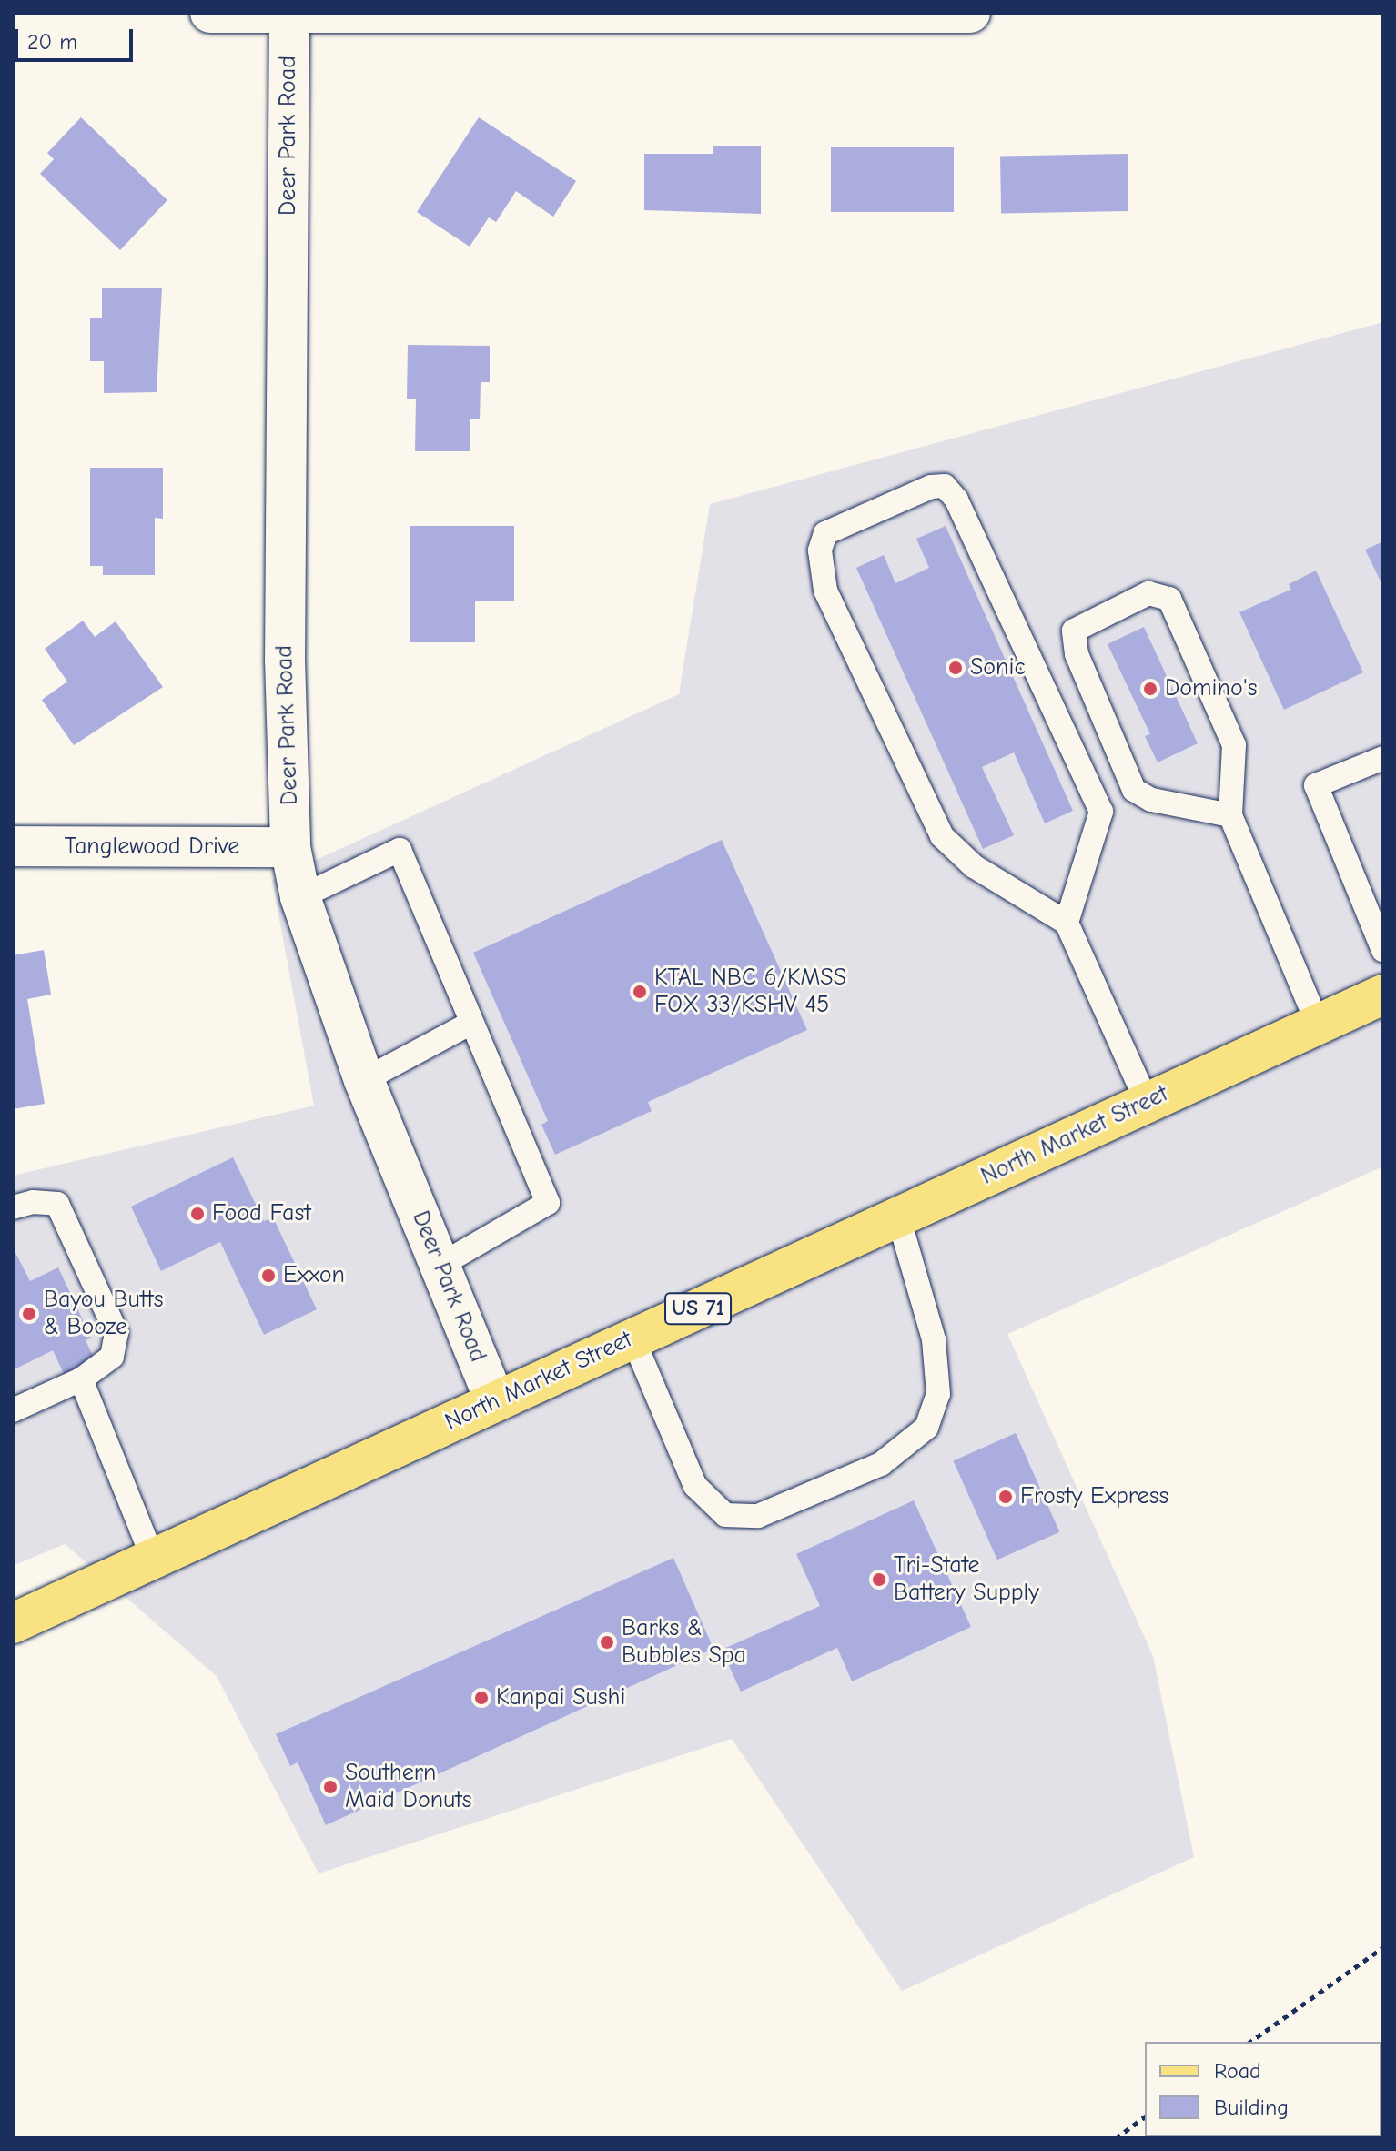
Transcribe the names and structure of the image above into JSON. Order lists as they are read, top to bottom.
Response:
{
  "streets": {
    "main road": ["North Market Street", "US 71"],
    "street": ["Deer Park Road", "Tanglewood Drive"]
  },
  "crossings": [
    ["Deer Park Road", "Tanglewood Drive"],
    ["Deer Park Road", "North Market Street"]
  ],
  "places": [
    "Sonic",
    "Domino's",
    "KTAL NBC 6/KMSS FOX 33/KSHV 45",
    "Food Fast",
    "Exxon",
    "Bayou Butts & Booze",
    "Frosty Express",
    "Tri-State Battery Supply",
    "Barks & Bubbles Spa",
    "Kanpai Sushi",
    "Southern Maid Donuts"
  ],
  "legend": ["Road", "Building"],
  "scale_bar": "20 m"
}
